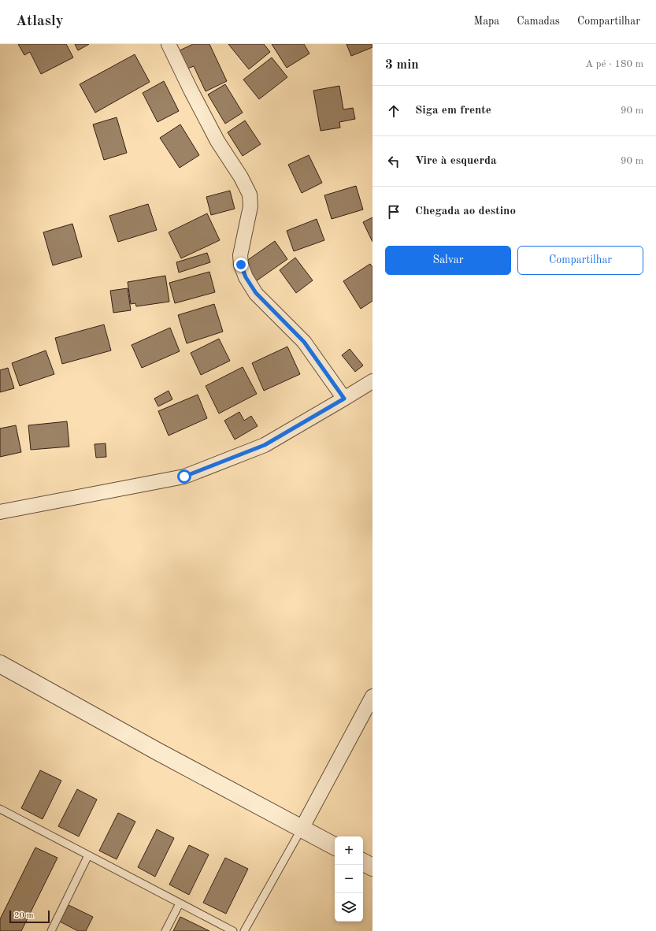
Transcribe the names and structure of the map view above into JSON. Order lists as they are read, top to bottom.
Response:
{
  "scale_bar": "20 m",
  "page": {
    "header": "Atlasly",
    "nav": ["Mapa", "Camadas", "Compartilhar"],
    "heading": ["3 min", "A pé · 180 m"],
    "list": [
      ["Siga em frente", "90 m"],
      ["Vire à esquerda", "90 m"],
      "Chegada ao destino"
    ],
    "buttons": ["Salvar", "Compartilhar"],
    "map_buttons": ["+", "−"],
    "scale": "20 m"
  }
}
